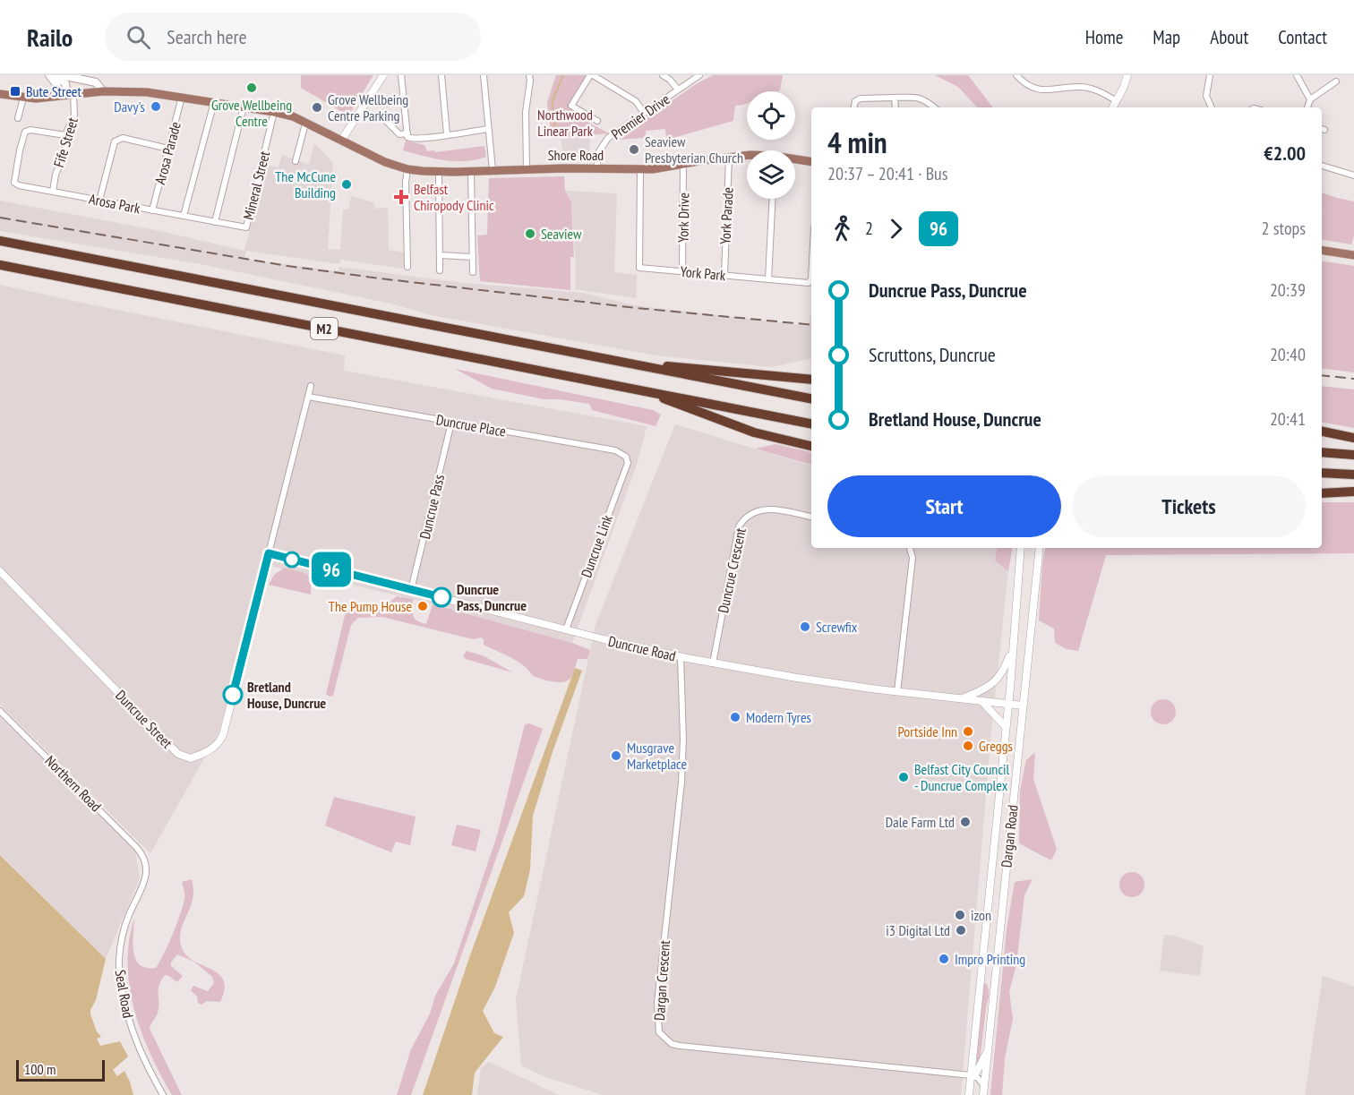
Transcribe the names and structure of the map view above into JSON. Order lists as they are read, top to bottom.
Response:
{
  "streets": {
    "highway": ["M2"],
    "main road": ["Shore Road"],
    "street": [
      "Premier Drive",
      "Fife Street",
      "Arosa Parade",
      "Mineral Street",
      "Arosa Park",
      "York Parade",
      "York Drive",
      "York Park",
      "Duncrue Place",
      "Duncrue Pass",
      "Duncrue Link",
      "Duncrue Crescent",
      "Duncrue Road",
      "Duncrue Street",
      "Northern Road",
      "Dargan Road",
      "Dargan Crescent",
      "Seal Road"
    ]
  },
  "crossings": [
    ["Premier Drive", "Shore Road"],
    ["Fife Street", "Shore Road"],
    ["Fife Street", "Arosa Park"],
    ["Arosa Parade", "Shore Road"],
    ["Arosa Parade", "Arosa Park"],
    ["Shore Road", "Mineral Street"],
    ["Shore Road", "York Parade"],
    ["Shore Road", "York Drive"],
    ["Shore Road", "York Park"],
    ["Mineral Street", "Arosa Park"],
    ["York Parade", "York Park"],
    ["York Drive", "York Park"],
    ["Duncrue Place", "Duncrue Pass"],
    ["Duncrue Place", "Duncrue Link"],
    ["Duncrue Place", "Duncrue Street"],
    ["Duncrue Pass", "Duncrue Road"],
    ["Duncrue Link", "Duncrue Road"],
    ["Duncrue Crescent", "Duncrue Road"],
    ["Duncrue Road", "Duncrue Street"],
    ["Duncrue Road", "Dargan Road"],
    ["Duncrue Road", "Dargan Crescent"],
    ["Northern Road", "Seal Road"],
    ["Dargan Road", "Dargan Crescent"]
  ],
  "parks": ["Northwood Linear Park"],
  "places": {
    "other": [
      "Grove Wellbeing Centre",
      "Davy's",
      "Grove Wellbeing Centre Parking",
      "Seaview Presbyterian Church",
      "The McCune Building",
      "Seaview",
      "Duncrue Pass, Duncrue",
      "The Pump House",
      "Screwfix",
      "Bretland House, Duncrue",
      "Modern Tyres",
      "Portside Inn",
      "Greggs",
      "Musgrave Marketplace",
      "Belfast City Council - Duncrue Complex",
      "Dale Farm Ltd",
      "izon",
      "i3 Digital Ltd",
      "Impro Printing"
    ],
    "transit": ["Bute Street"],
    "health": ["Belfast Chiropody Clinic"]
  },
  "lines": ["bus line 96"],
  "scale_bar": "100 m",
  "page": {
    "header": "Railo",
    "search": "Search here",
    "nav": [
      "Home",
      "Map",
      "About",
      "Contact"
    ],
    "on_map": "96",
    "heading": ["4 min", "20:37 – 20:41 · Bus", "€2.00"],
    "legs": ["2", "96", "2 stops"],
    "list": [
      {
        "name": "Duncrue Pass, Duncrue",
        "value": "20:39"
      },
      {
        "name": "Scruttons, Duncrue",
        "value": "20:40"
      },
      {
        "name": "Bretland House, Duncrue",
        "value": "20:41"
      }
    ],
    "buttons": ["Start", "Tickets"],
    "scale": "100 m"
  }
}
